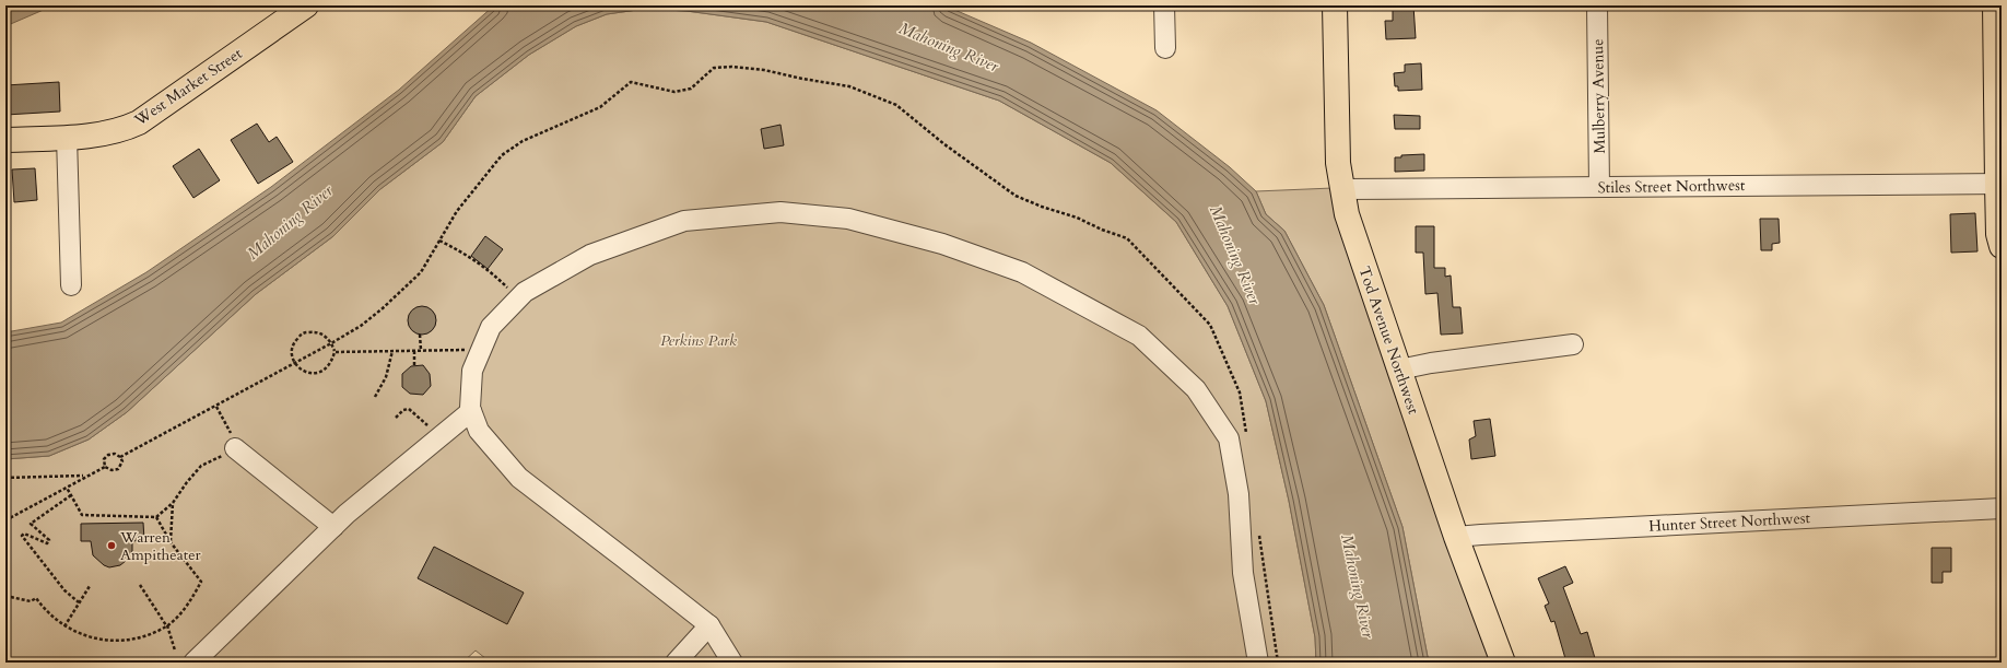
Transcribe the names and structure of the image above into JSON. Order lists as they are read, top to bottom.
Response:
{
  "streets": {
    "main road": ["West Market Street", "Tod Avenue Northwest"],
    "street": ["Mulberry Avenue", "Stiles Street Northwest", "Hunter Street Northwest"]
  },
  "crossings": [
    ["Mulberry Avenue", "Stiles Street Northwest"],
    ["Stiles Street Northwest", "Tod Avenue Northwest"],
    ["Tod Avenue Northwest", "Hunter Street Northwest"]
  ],
  "water": ["Mahoning River"],
  "parks": ["Perkins Park"],
  "places": ["Warren Ampitheater"]
}
